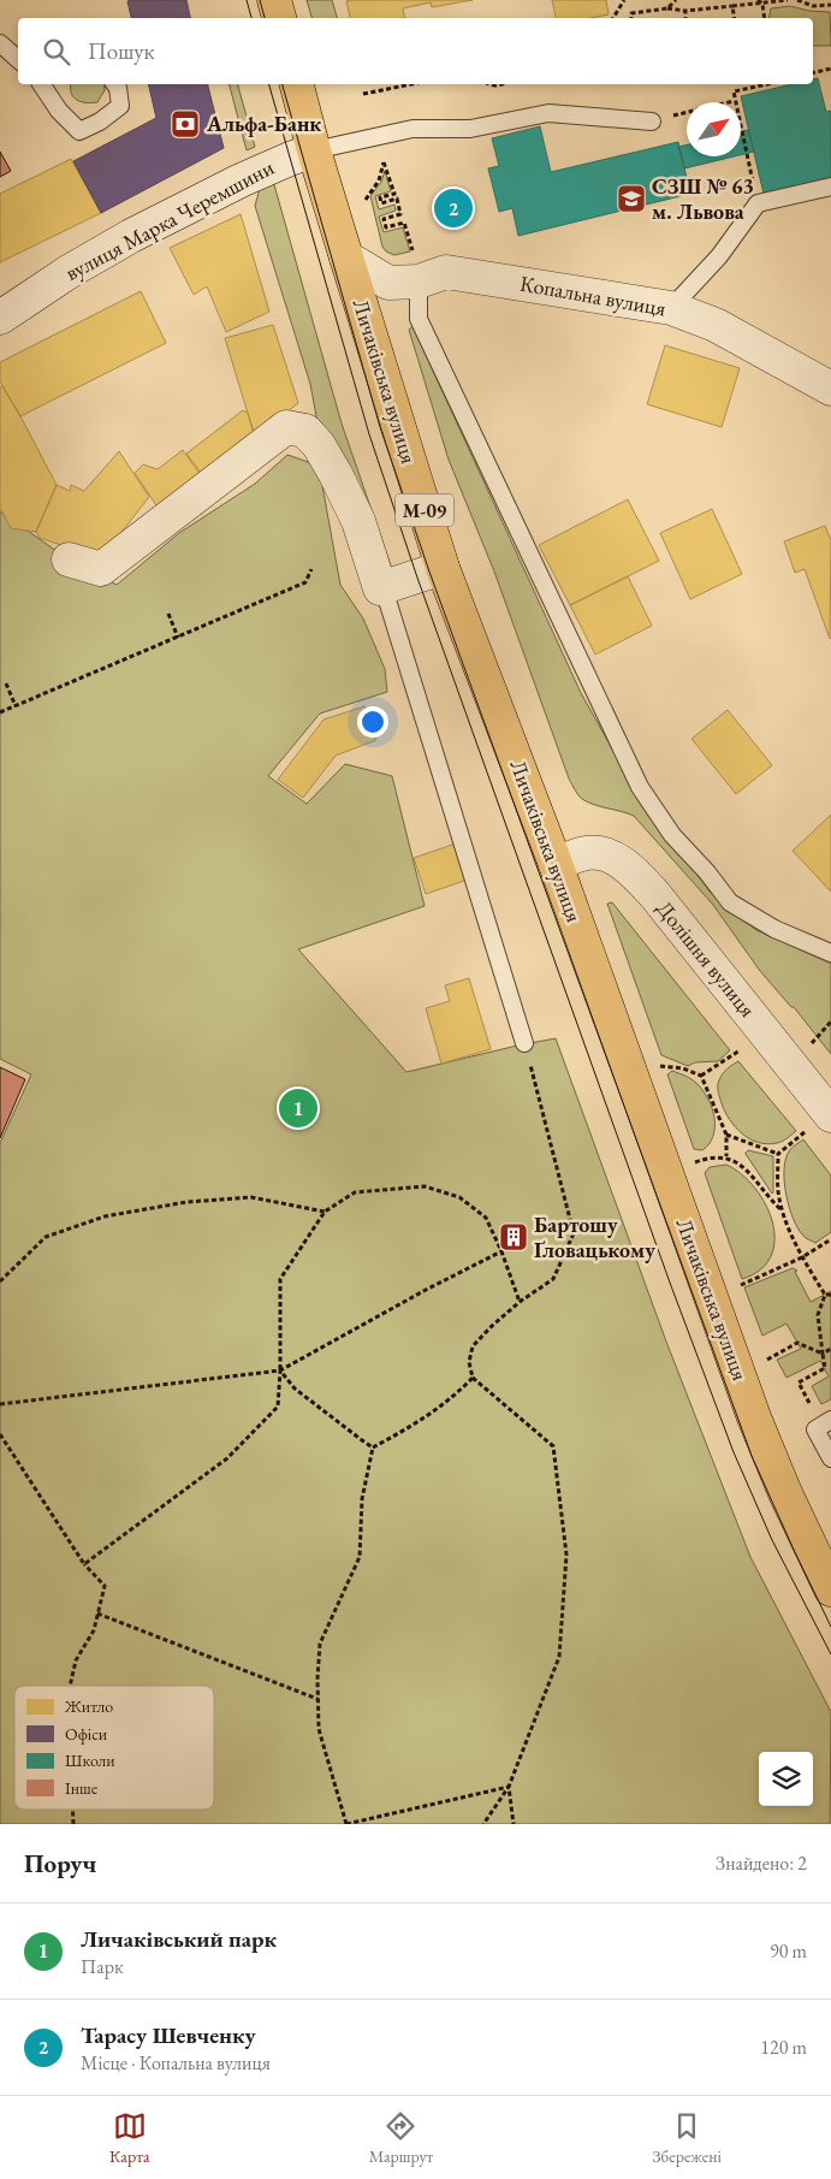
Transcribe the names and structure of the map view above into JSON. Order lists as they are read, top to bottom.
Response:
{
  "streets": {
    "main road": ["Личаківська вулиця", "М-09"],
    "street": ["вулиця Марка Черемшини", "Копальна вулиця", "Долішня вулиця"]
  },
  "crossings": [
    ["вулиця Марка Черемшини", "Личаківська вулиця"],
    ["Копальна вулиця", "Личаківська вулиця"],
    ["Личаківська вулиця", "Долішня вулиця"]
  ],
  "places": {
    "bank": ["Альфа-Банк"],
    "school or university": ["СЗШ № 63 м. Львова"],
    "building": ["Бартошу Ґловацькому"]
  },
  "legend": [
    "Житло",
    "Офіси",
    "Школи",
    "Інше"
  ],
  "north": "top right",
  "page": {
    "search": "Пошук",
    "pins": ["2", "1"],
    "heading": ["Поруч", "Знайдено: 2"],
    "list": [
      {
        "mark": "1",
        "name": "Личаківський парк",
        "note": "Парк",
        "value": "90 m"
      },
      {
        "mark": "2",
        "name": "Тарасу Шевченку",
        "note": "Місце · Копальна вулиця",
        "value": "120 m"
      }
    ],
    "nav": ["Карта", "Маршрут", "Збережені"]
  }
}
